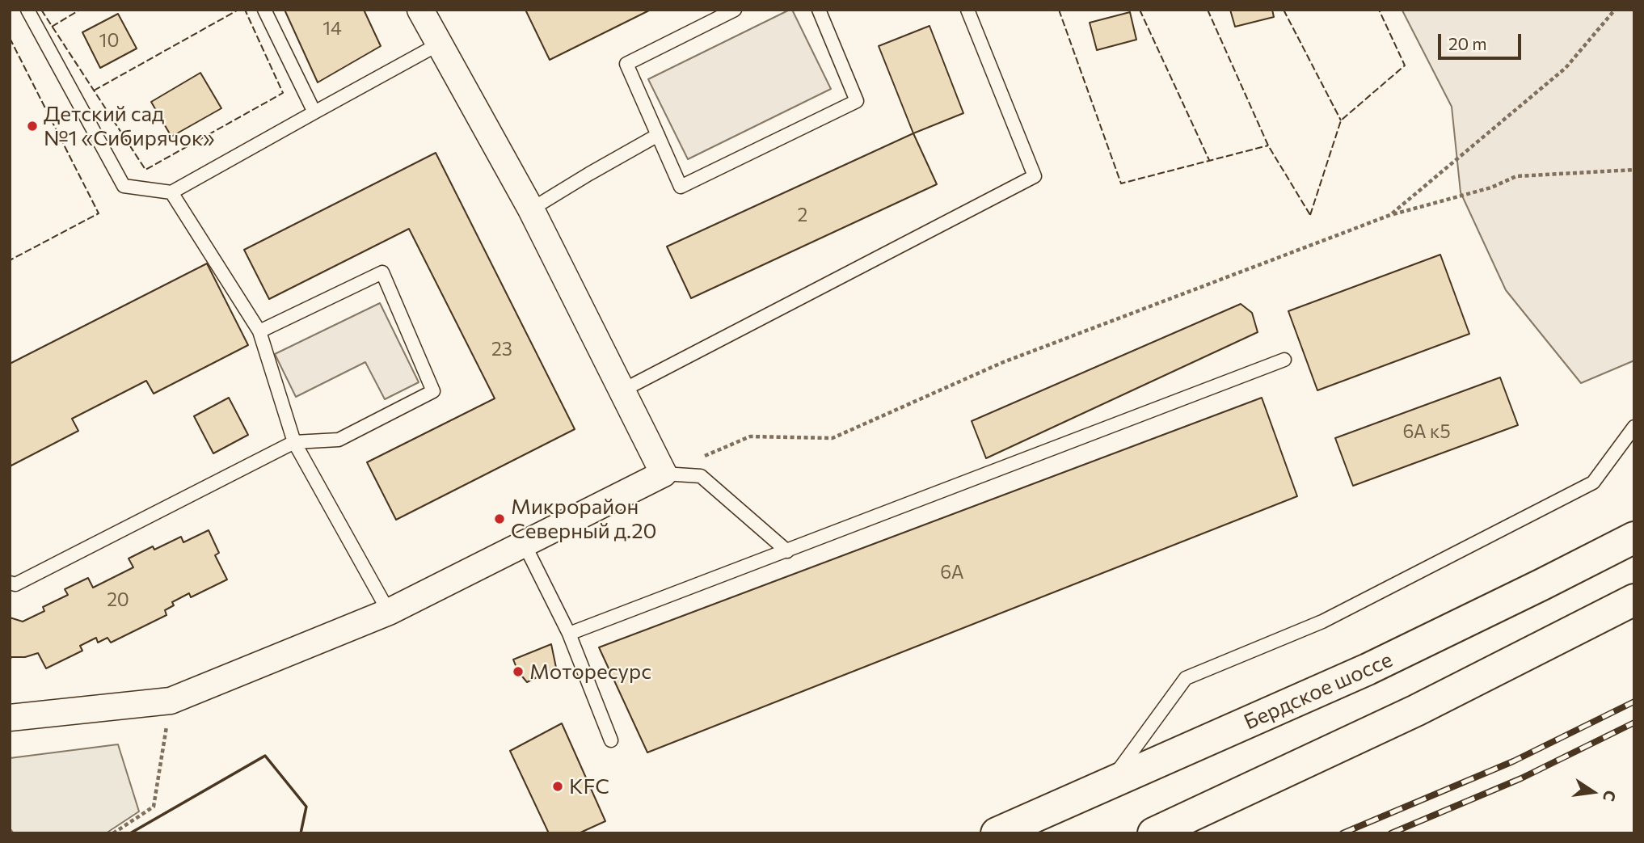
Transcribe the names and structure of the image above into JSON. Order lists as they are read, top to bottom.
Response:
{
  "streets": {
    "highway": ["Бердское шоссе"]
  },
  "places": [
    "Детский сад №1 «Сибирячок»",
    "Микрорайон Северный д.20",
    "Моторесурс",
    "KFC"
  ],
  "house_numbers": [
    "14",
    "10",
    "2",
    "23",
    "6А к5",
    "6А",
    "20"
  ],
  "scale_bar": "20 m",
  "north": "right"
}
